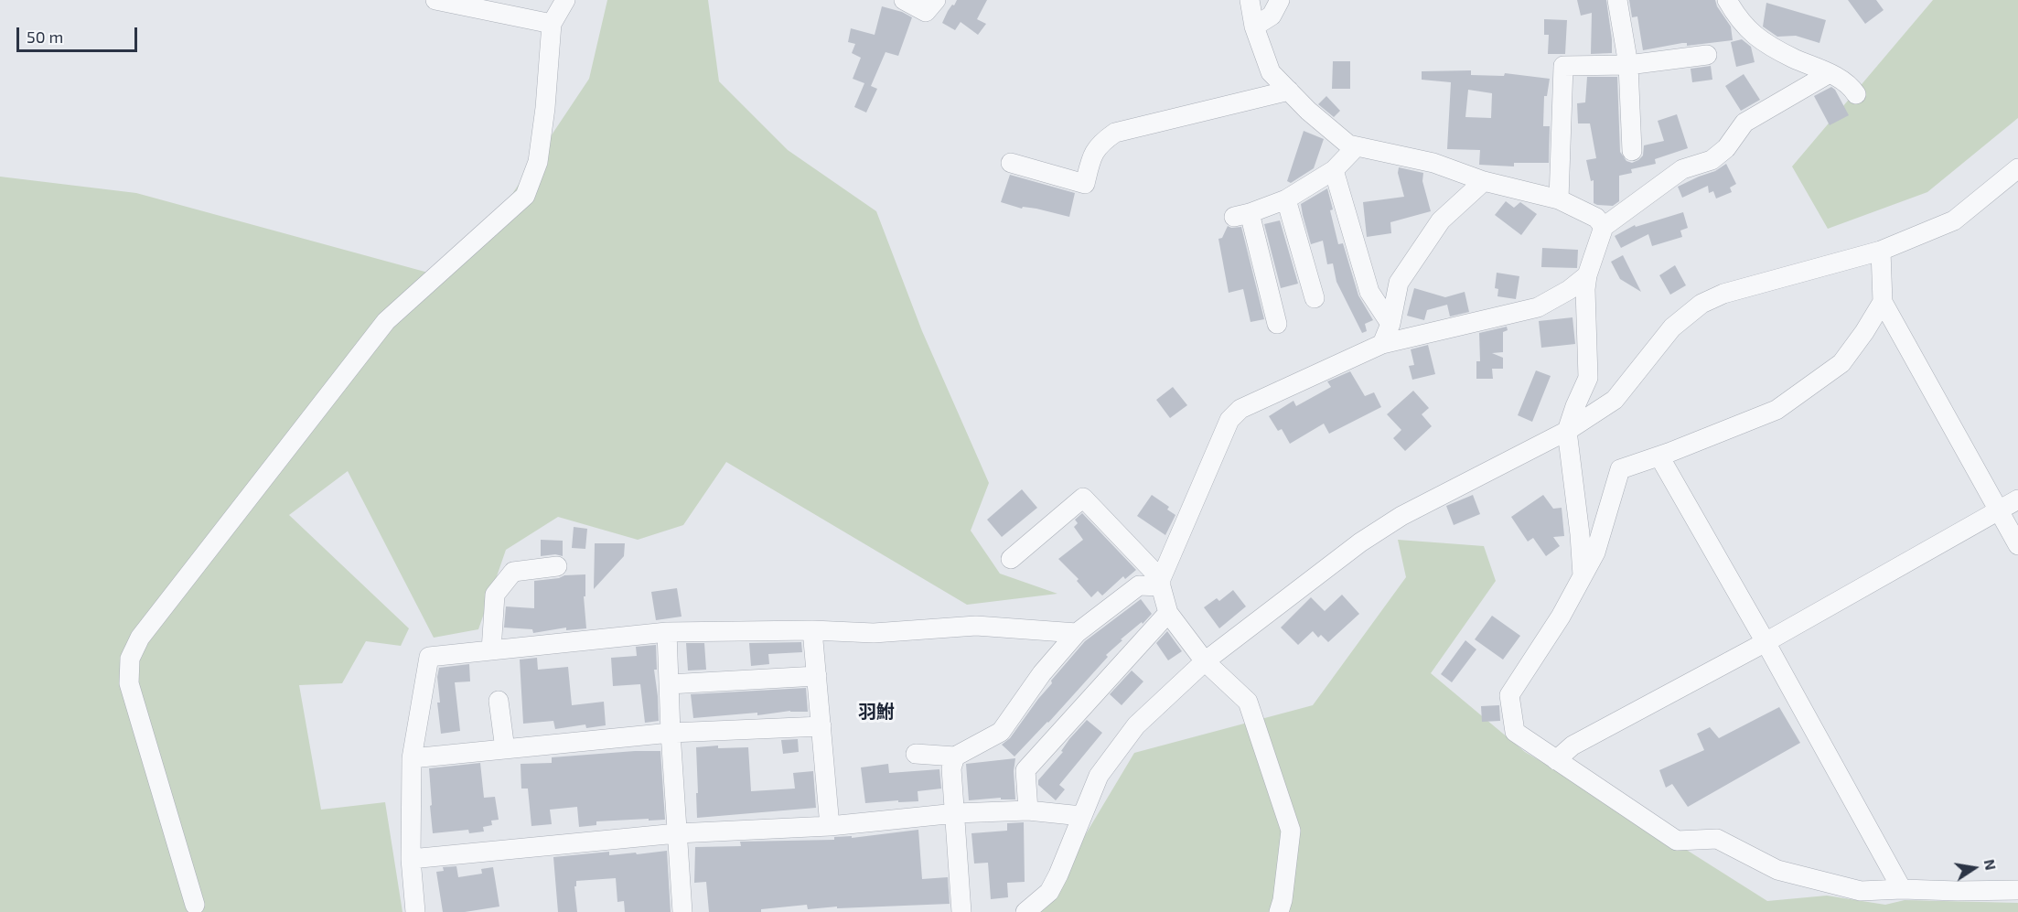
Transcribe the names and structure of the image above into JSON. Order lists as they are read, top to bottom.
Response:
{
  "districts": ["羽鮒"],
  "scale_bar": "50 m",
  "north": "right"
}
